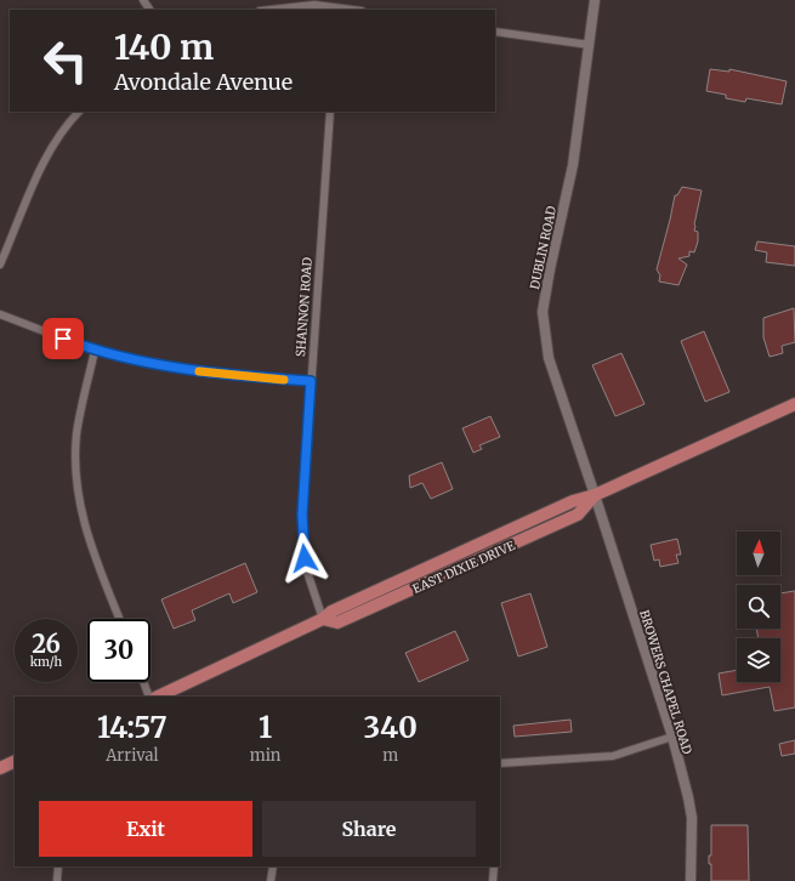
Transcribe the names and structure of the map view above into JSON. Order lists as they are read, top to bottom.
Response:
{
  "streets": {
    "main road": ["EAST DIXIE DRIVE"],
    "street": ["DUBLIN ROAD", "SHANNON ROAD", "BROWERS CHAPEL ROAD"]
  },
  "crossings": [
    ["DUBLIN ROAD", "EAST DIXIE DRIVE"],
    ["DUBLIN ROAD", "BROWERS CHAPEL ROAD"],
    ["SHANNON ROAD", "EAST DIXIE DRIVE"],
    ["EAST DIXIE DRIVE", "BROWERS CHAPEL ROAD"]
  ],
  "north": "top",
  "page": {
    "turn": ["140 m", "Avondale Avenue"],
    "speed": "26 km/h",
    "limit": "30",
    "eta": [
      "14:57",
      "Arrival",
      "1",
      "min",
      "340",
      "m"
    ],
    "buttons": ["Exit", "Share"]
  }
}
